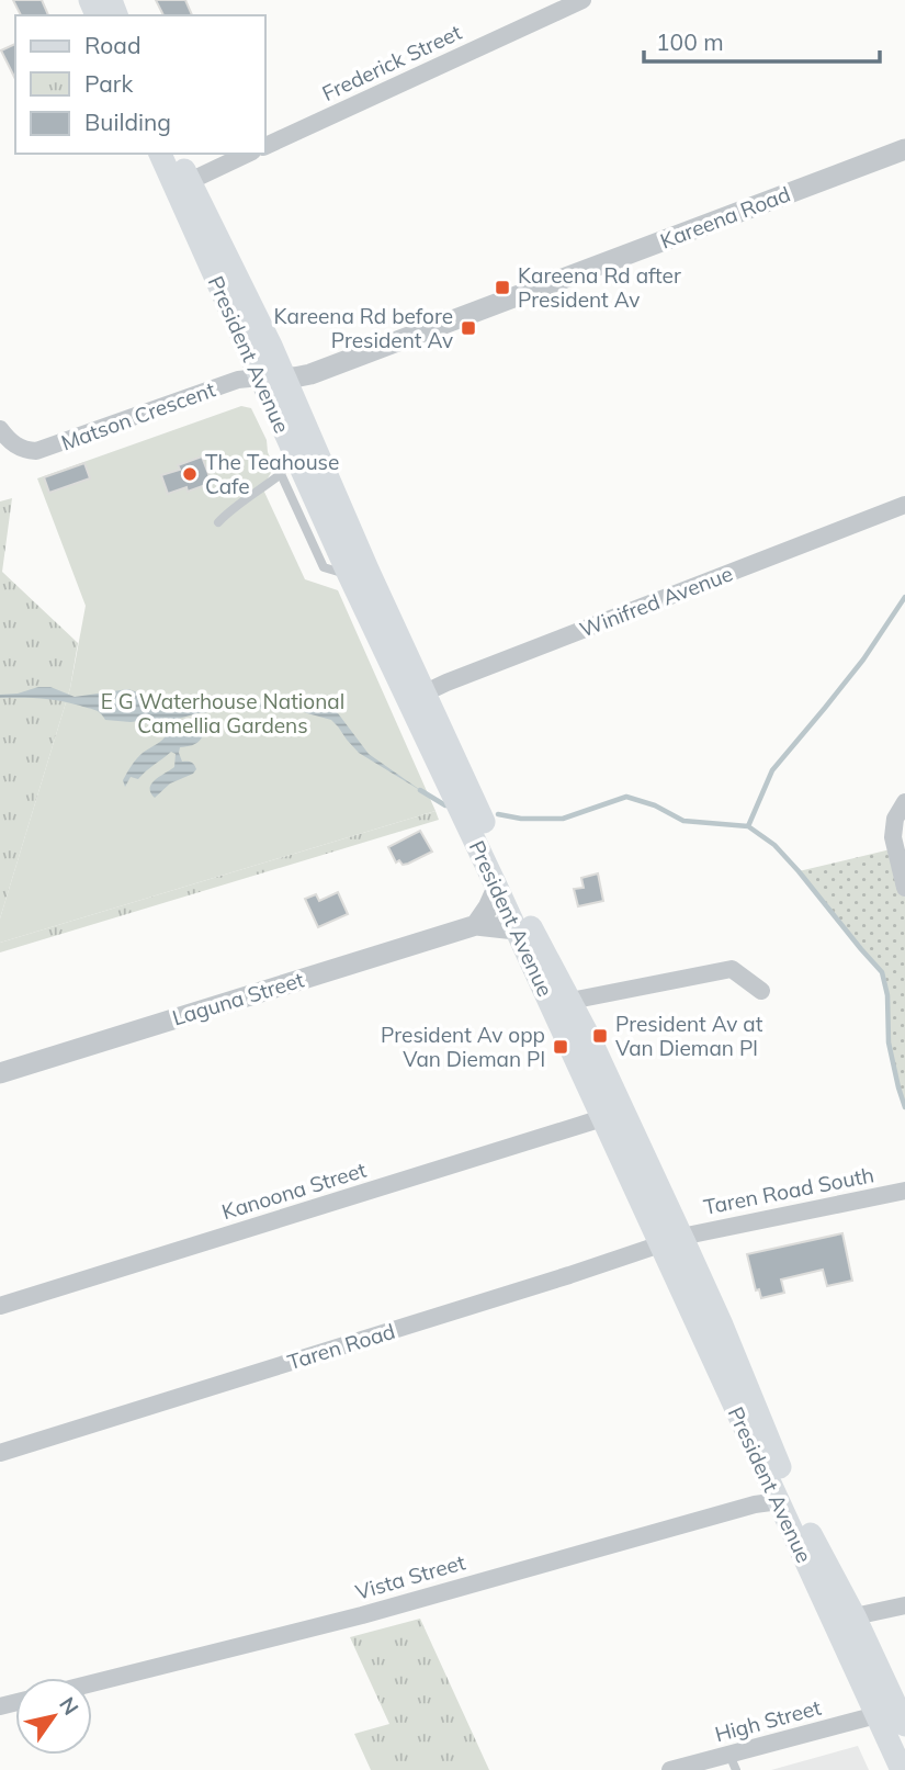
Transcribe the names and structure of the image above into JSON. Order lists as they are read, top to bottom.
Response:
{
  "streets": {
    "main road": ["President Avenue", "Matson Crescent"],
    "street": [
      "Frederick Street",
      "Kareena Road",
      "Winifred Avenue",
      "Laguna Street",
      "Kanoona Street",
      "Taren Road South",
      "Taren Road",
      "Vista Street",
      "High Street"
    ]
  },
  "crossings": [
    ["Kareena Road", "President Avenue"],
    ["Kareena Road", "Matson Crescent"],
    ["President Avenue", "Matson Crescent"],
    ["President Avenue", "Winifred Avenue"],
    ["President Avenue", "Laguna Street"],
    ["President Avenue", "Kanoona Street"],
    ["President Avenue", "Taren Road South"],
    ["President Avenue", "Taren Road"],
    ["President Avenue", "Vista Street"],
    ["President Avenue", "High Street"],
    ["Taren Road South", "Taren Road"]
  ],
  "parks": ["E G Waterhouse National Camellia Gardens"],
  "places": {
    "transit": [
      "Kareena Rd after President Av",
      "Kareena Rd before President Av",
      "President Av at Van Dieman Pl",
      "President Av opp Van Dieman Pl"
    ],
    "other": ["The Teahouse Cafe"]
  },
  "legend": ["Road", "Park", "Building"],
  "scale_bar": "100 m",
  "north": "top right"
}
